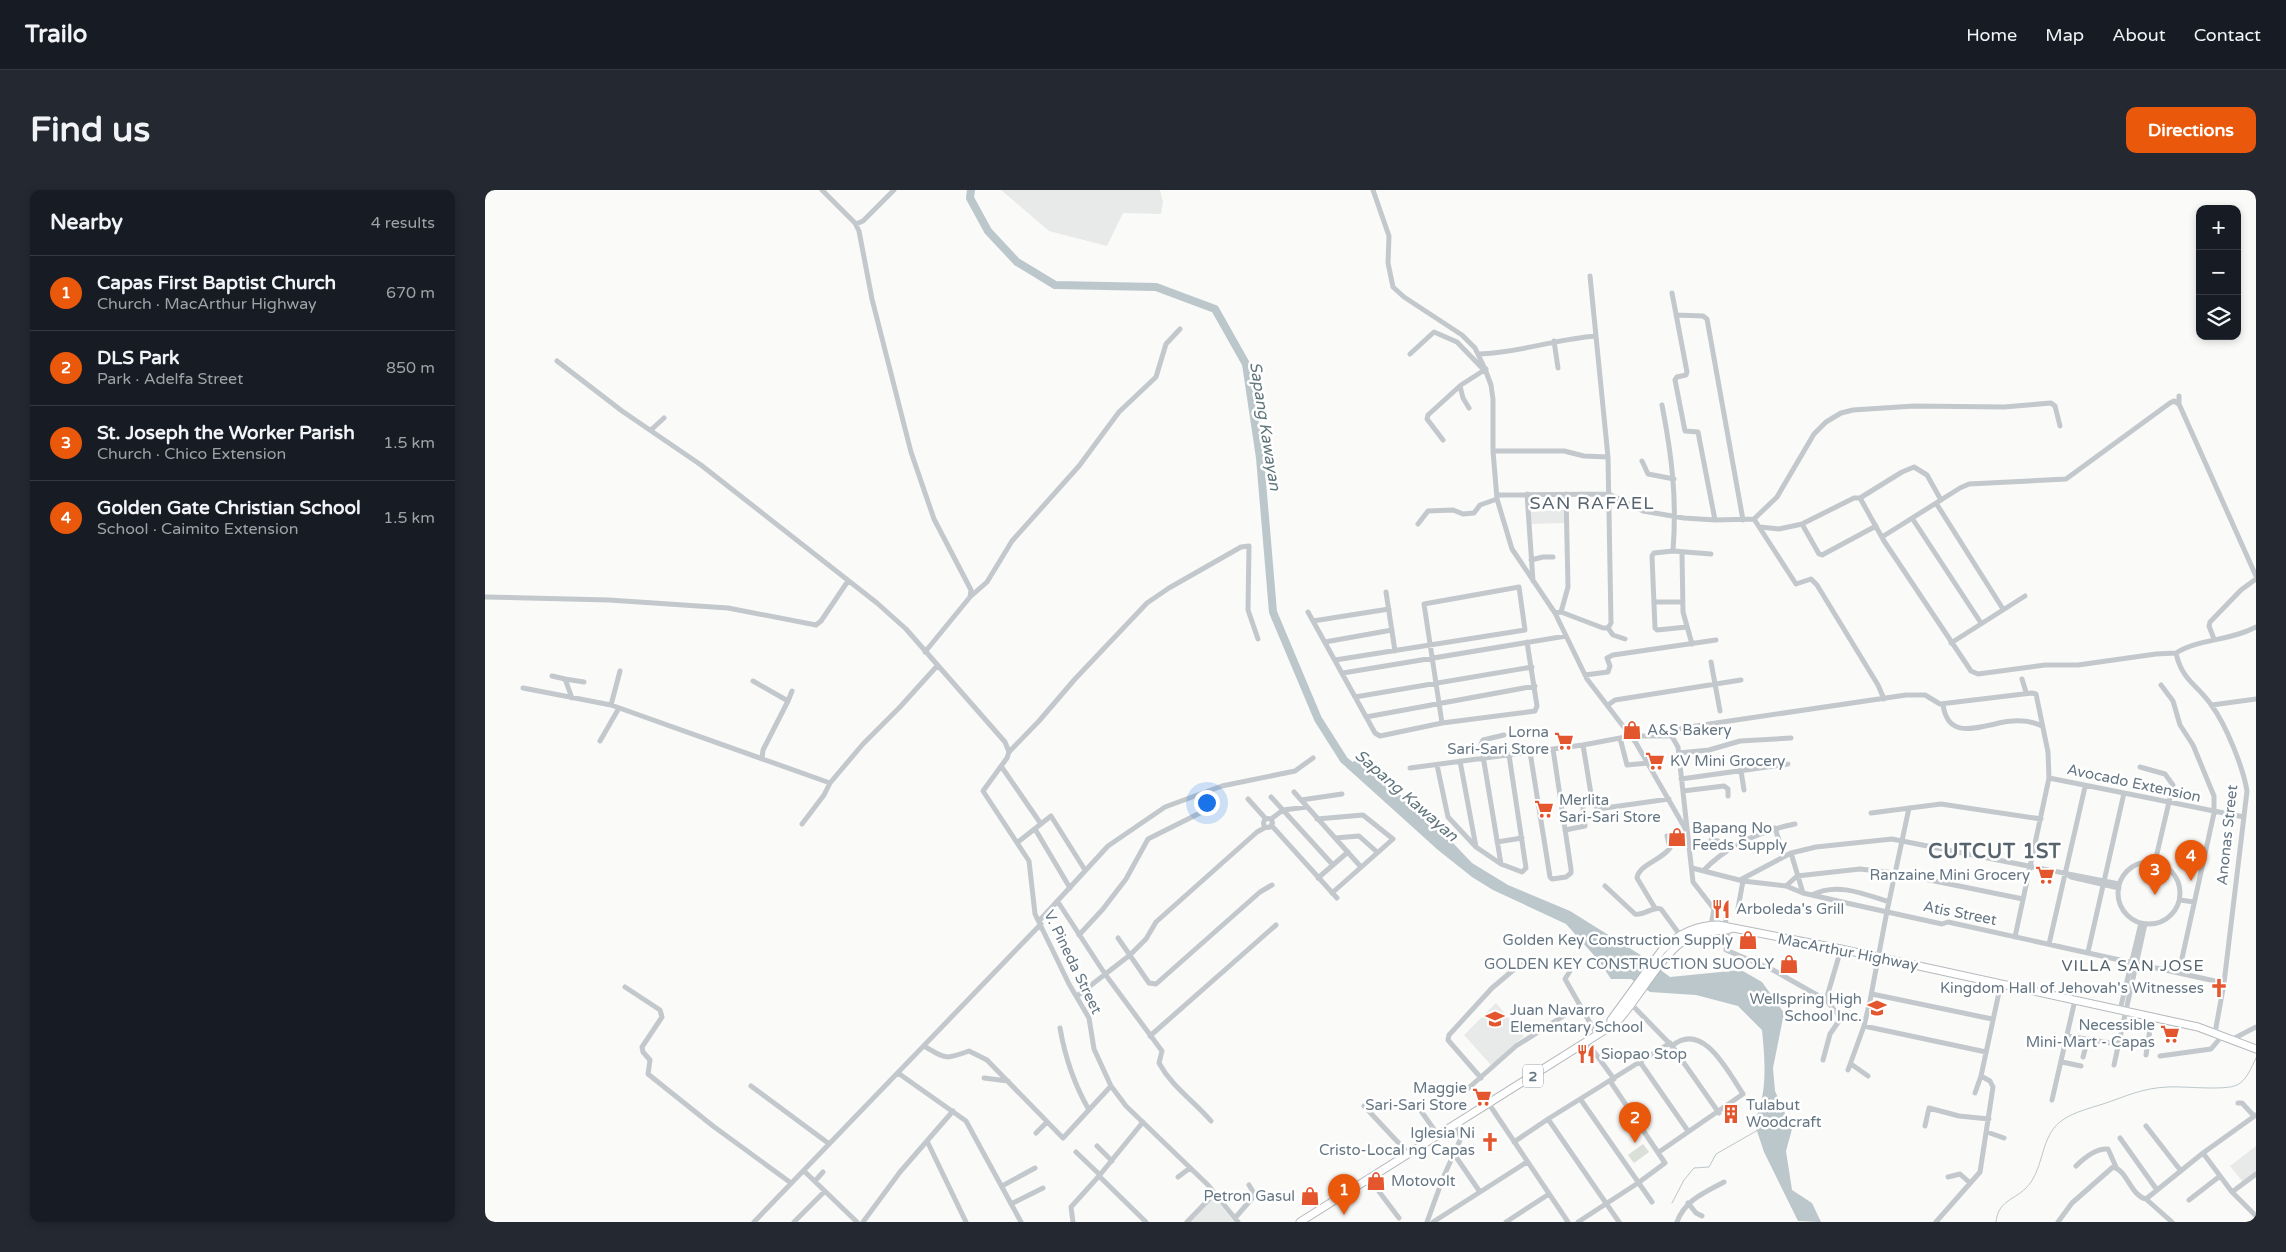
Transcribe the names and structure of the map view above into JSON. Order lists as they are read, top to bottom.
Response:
{
  "streets": {
    "highway": ["MacArthur Highway", "2"],
    "street": [
      "Avocado Extension",
      "Anonas Street",
      "Atis Street",
      "V. Pineda Street"
    ]
  },
  "crossings": [
    ["Avocado Extension", "Anonas Street"],
    ["Anonas Street", "Atis Street"],
    ["Anonas Street", "MacArthur Highway"]
  ],
  "districts": ["SAN RAFAEL", "CUTCUT 1ST", "VILLA SAN JOSE"],
  "water": ["Sapang Kawayan"],
  "places": {
    "shop": [
      "A&S Bakery",
      "Bapang No Feeds Supply",
      "Golden Key Construction Supply",
      "GOLDEN KEY CONSTRUCTION SUOOLY",
      "Motovolt",
      "Petron Gasul"
    ],
    "supermarket": [
      "Lorna Sari-Sari Store",
      "KV Mini Grocery",
      "Merlita Sari-Sari Store",
      "Ranzaine Mini Grocery",
      "Necessible Mini-Mart - Capas",
      "Maggie Sari-Sari Store"
    ],
    "restaurant": ["Arboleda's Grill", "Siopao Stop"],
    "church": ["Kingdom Hall of Jehovah's Witnesses", "Iglesia Ni Cristo-Local ng Capas"],
    "school or university": ["Wellspring High School Inc.", "Juan Navarro Elementary School"],
    "building": ["Tulabut Woodcraft"]
  },
  "page": {
    "header": "Trailo",
    "nav": [
      "Home",
      "Map",
      "About",
      "Contact"
    ],
    "buttons": "Directions",
    "title": "Find us",
    "heading": ["Nearby", "4 results"],
    "map_buttons": ["+", "−"],
    "list": [
      {
        "mark": "1",
        "name": "Capas First Baptist Church",
        "note": "Church · MacArthur Highway",
        "value": "670 m"
      },
      {
        "mark": "2",
        "name": "DLS Park",
        "note": "Park · Adelfa Street",
        "value": "850 m"
      },
      {
        "mark": "3",
        "name": "St. Joseph the Worker Parish",
        "note": "Church · Chico Extension",
        "value": "1.5 km"
      },
      {
        "mark": "4",
        "name": "Golden Gate Christian School",
        "note": "School · Caimito Extension",
        "value": "1.5 km"
      }
    ],
    "pins": [
      "4",
      "3",
      "2",
      "1"
    ]
  }
}
